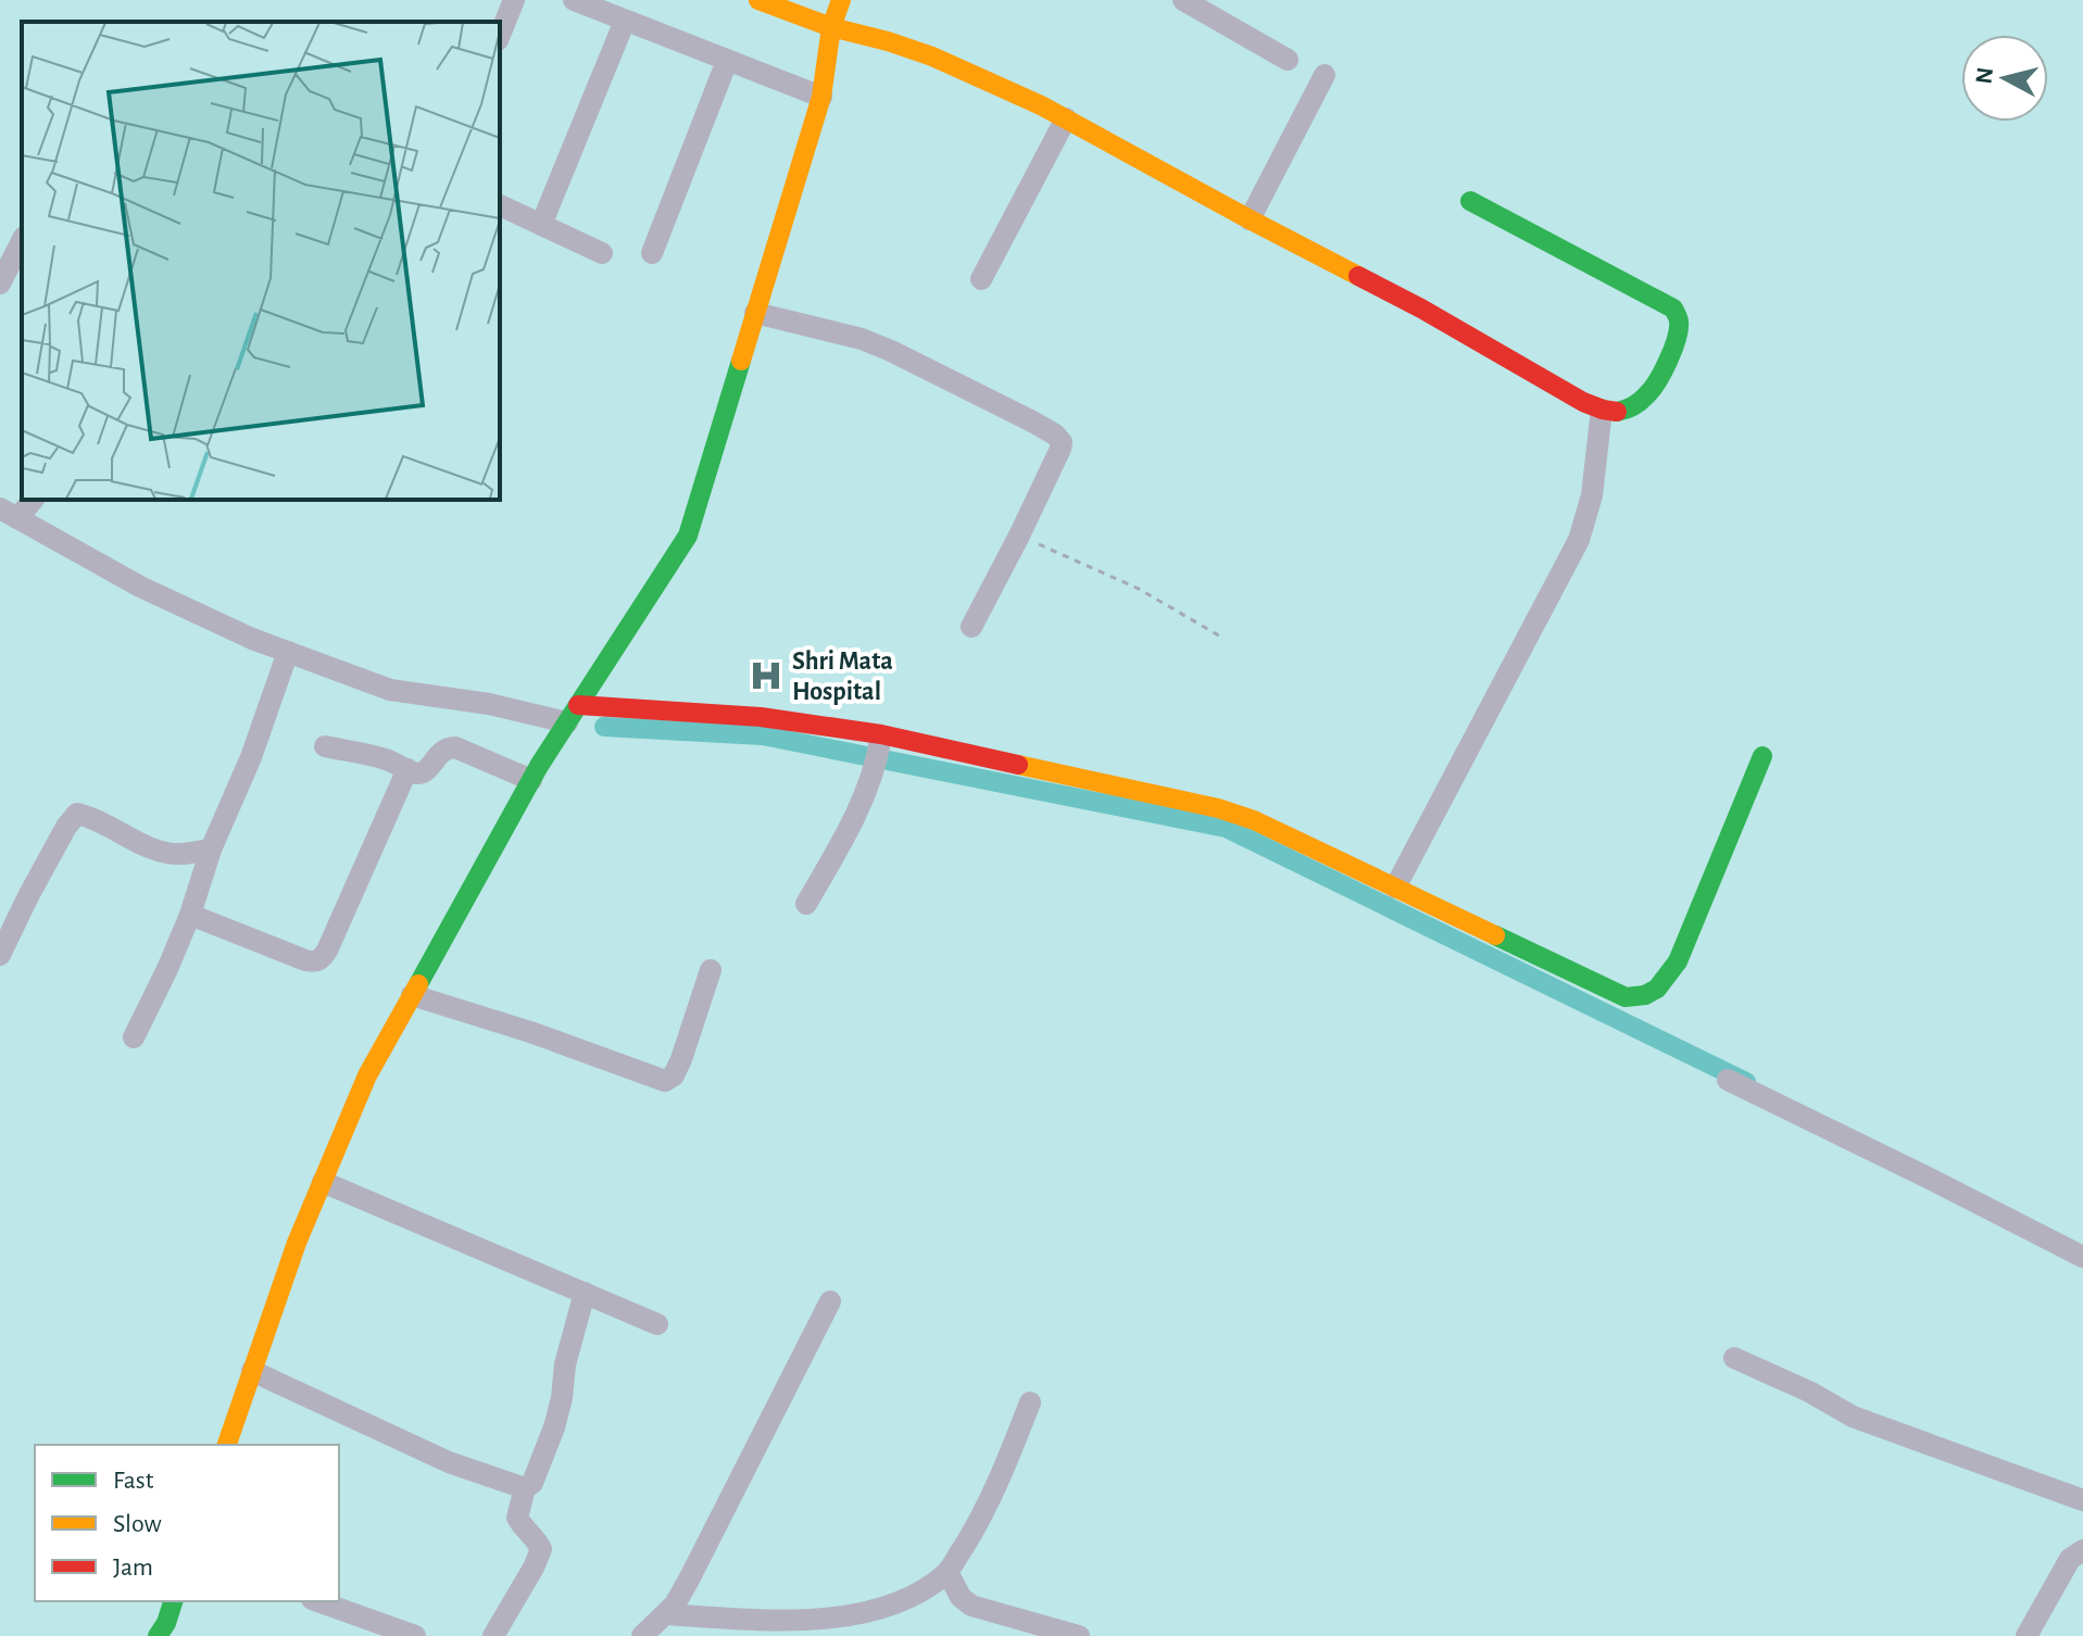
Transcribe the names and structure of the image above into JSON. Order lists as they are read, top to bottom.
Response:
{
  "places": {
    "hospital": ["Shri Mata Hospital"]
  },
  "legend": ["Fast", "Slow", "Jam"],
  "north": "left"
}
